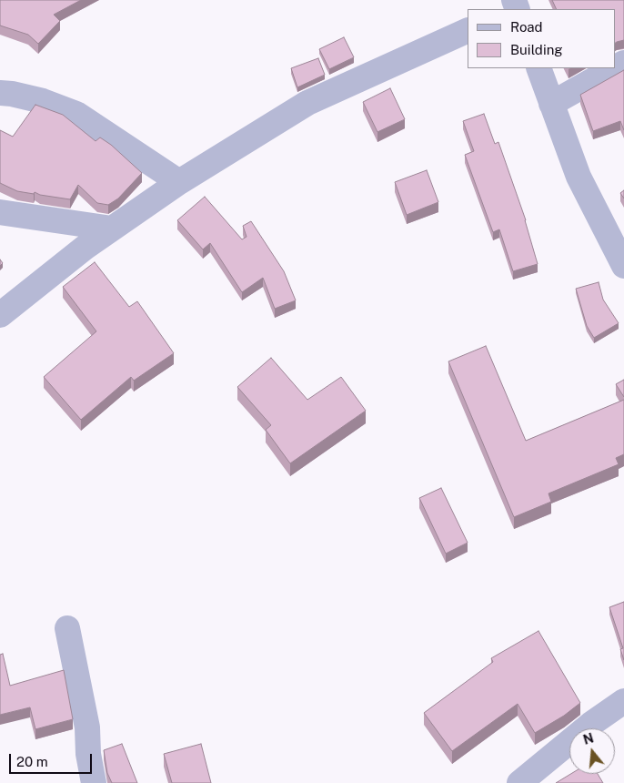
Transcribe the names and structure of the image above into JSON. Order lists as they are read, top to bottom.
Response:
{
  "legend": ["Road", "Building"],
  "scale_bar": "20 m",
  "north": "top"
}
